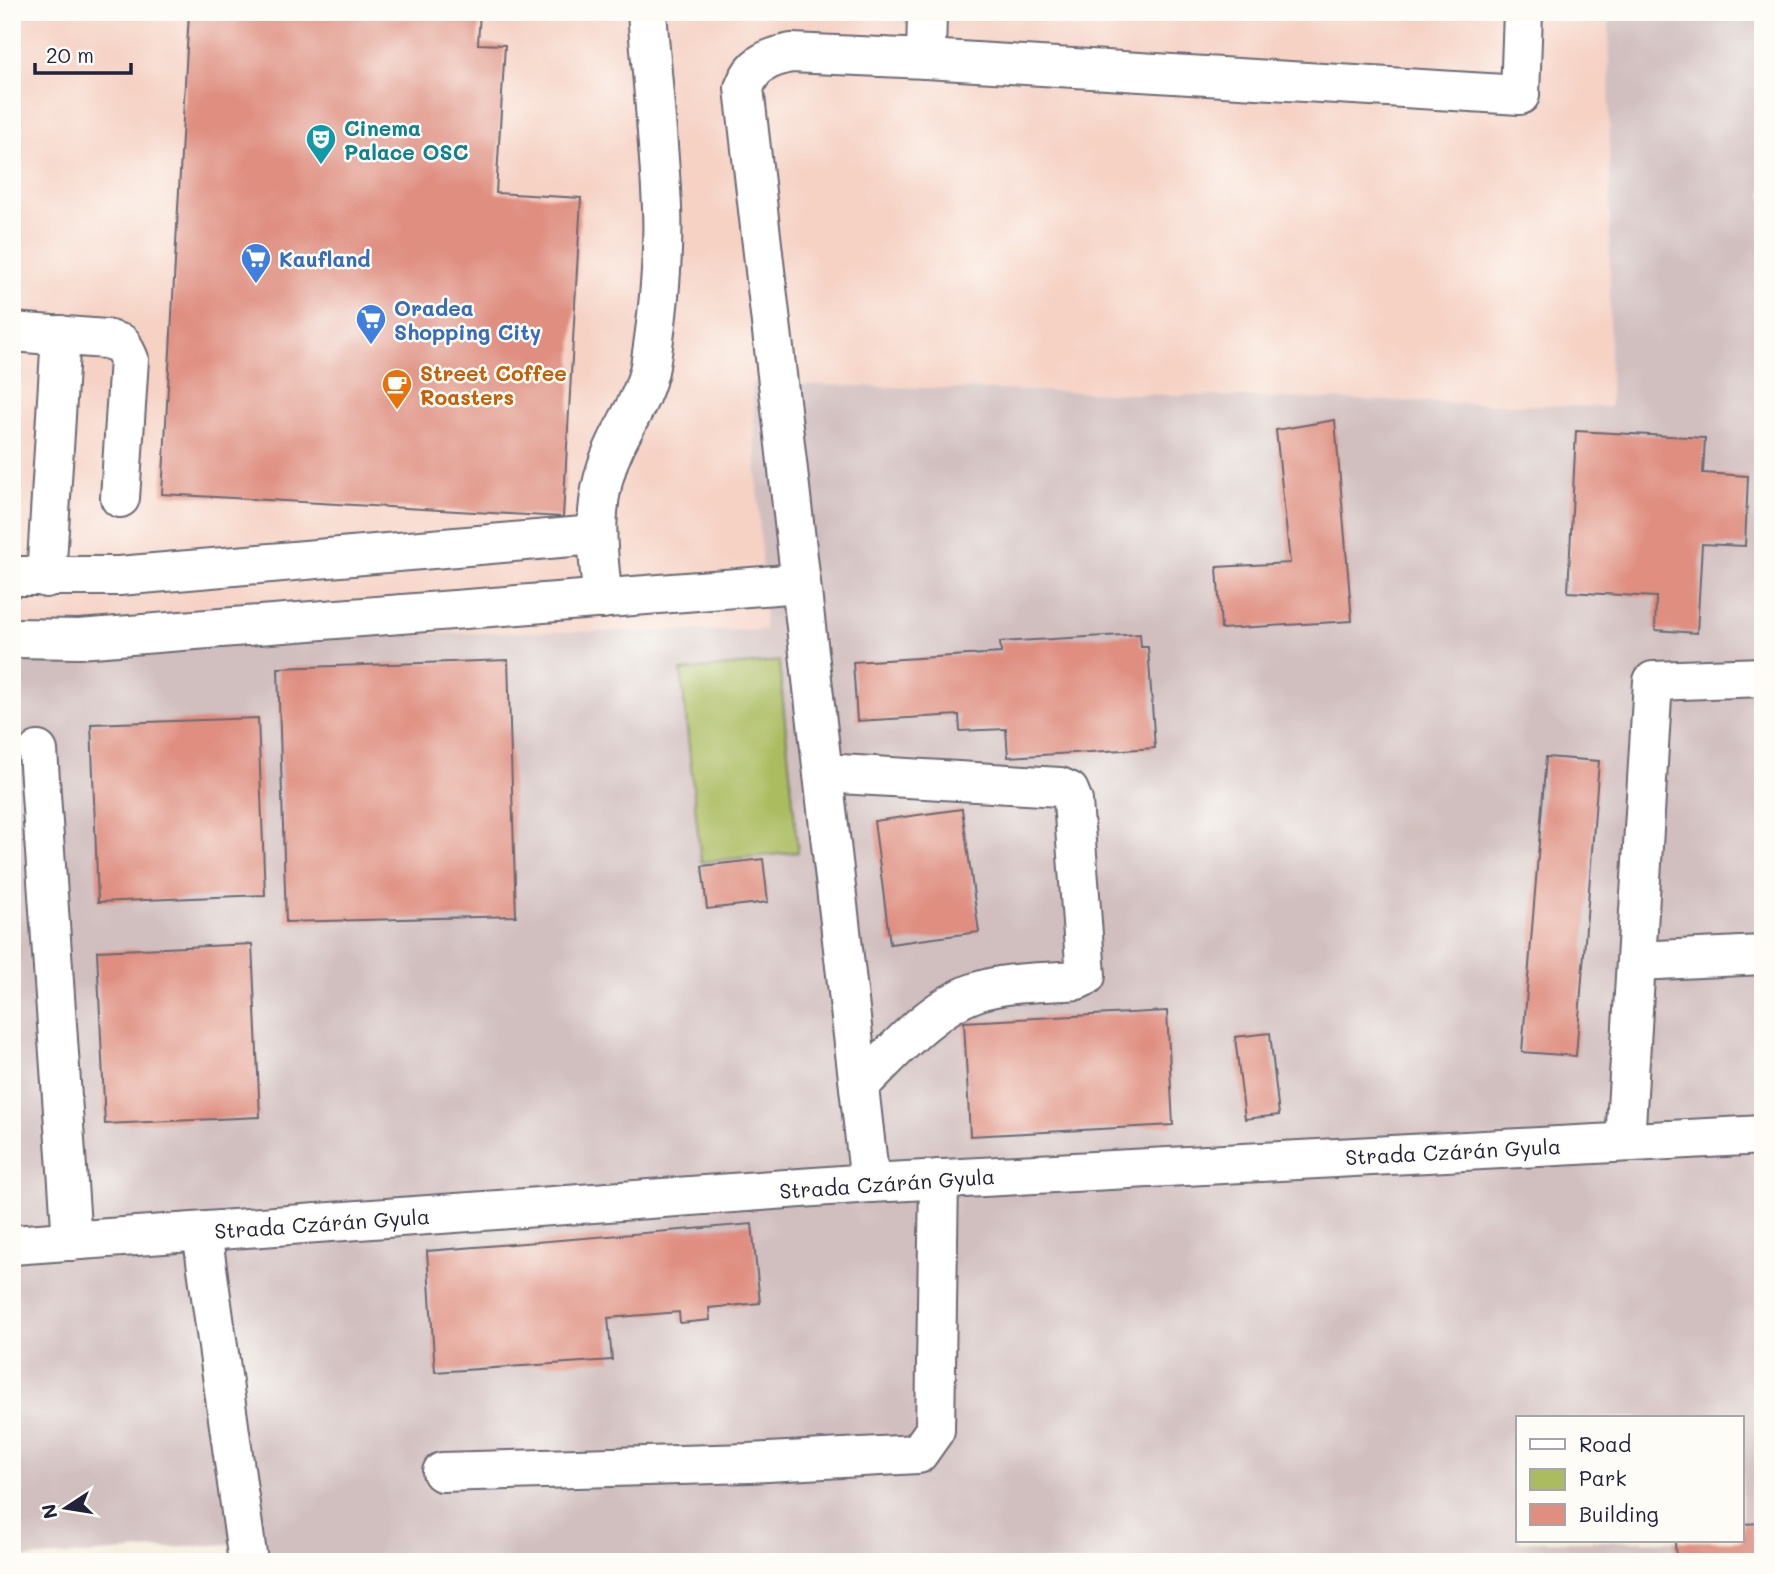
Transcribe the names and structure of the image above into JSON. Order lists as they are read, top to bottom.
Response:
{
  "streets": {
    "street": ["Strada Czárán Gyula"]
  },
  "places": {
    "theatre": ["Cinema Palace OSC"],
    "supermarket": ["Kaufland", "Oradea Shopping City"],
    "cafe": ["Street Coffee Roasters"]
  },
  "legend": ["Road", "Park", "Building"],
  "scale_bar": "20 m",
  "north": "left"
}
